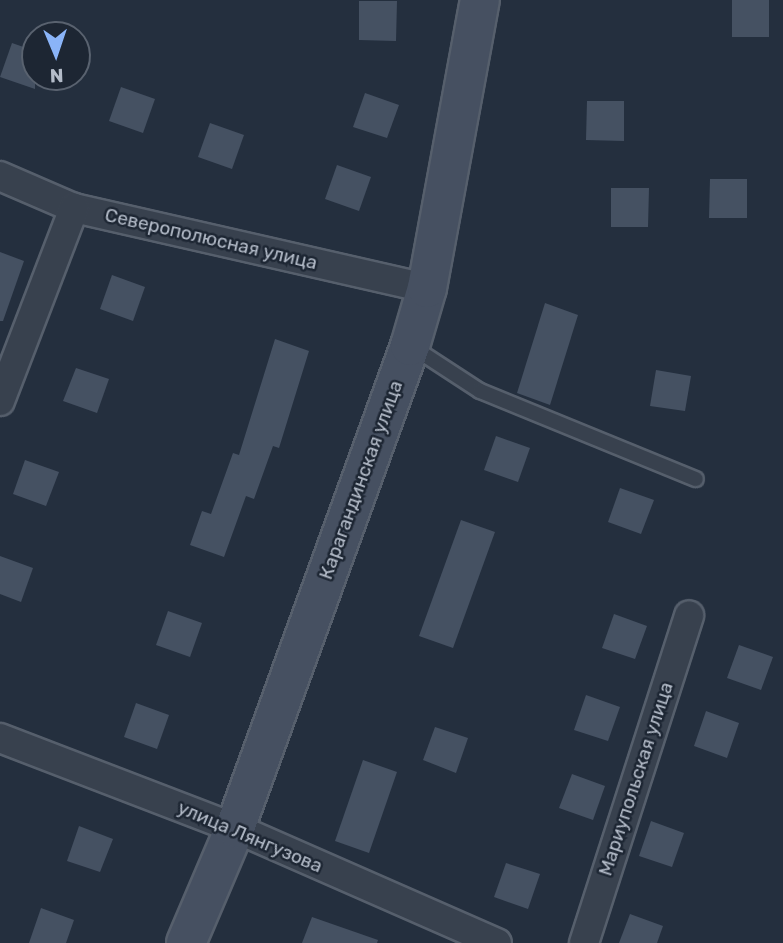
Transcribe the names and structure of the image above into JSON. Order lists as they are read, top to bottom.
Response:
{
  "streets": {
    "street": [
      "Северополюсная улица",
      "Карагандинская улица",
      "Мариупольская улица",
      "улица Лянгузова"
    ]
  },
  "crossings": [
    ["Северополюсная улица", "Карагандинская улица"],
    ["Карагандинская улица", "улица Лянгузова"]
  ],
  "north": "bottom"
}
